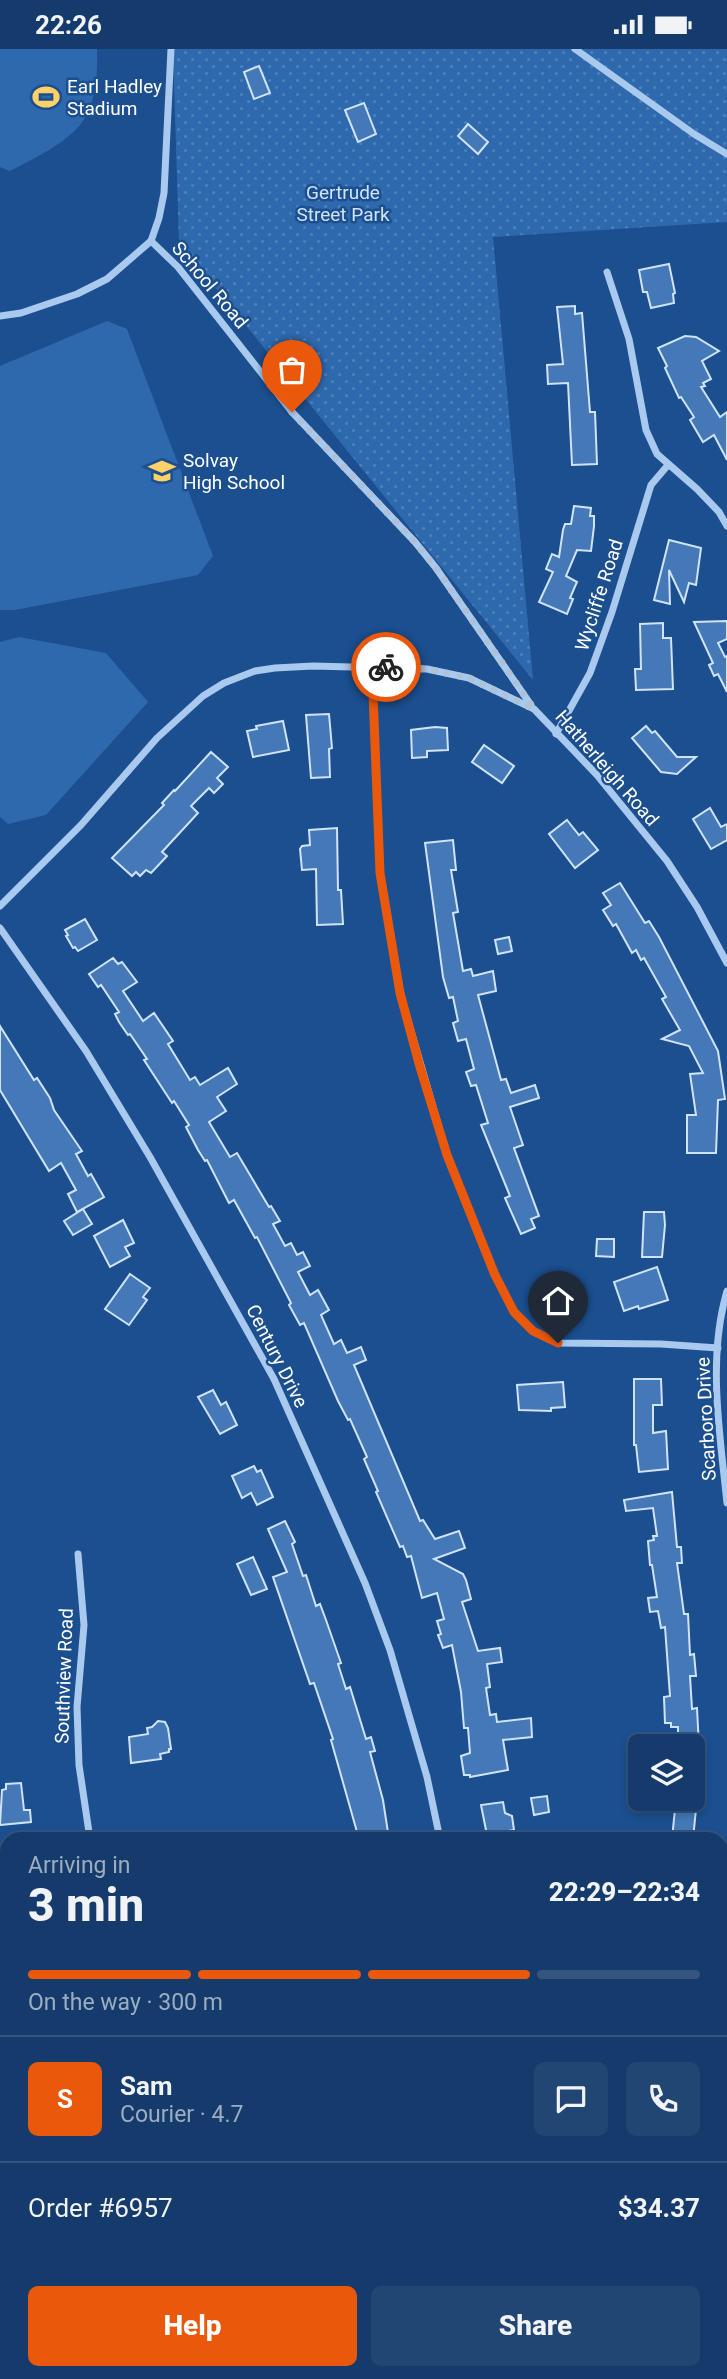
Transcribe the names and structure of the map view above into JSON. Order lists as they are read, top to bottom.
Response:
{
  "streets": {
    "street": [
      "School Road",
      "Wycliffe Road",
      "Hatherleigh Road",
      "Century Drive",
      "Scarboro Drive",
      "Southview Road"
    ]
  },
  "crossings": [
    ["School Road", "Hatherleigh Road"],
    ["Wycliffe Road", "Hatherleigh Road"]
  ],
  "parks": ["Gertrude Street Park"],
  "places": {
    "sports": ["Earl Hadley Stadium"],
    "school or university": ["Solvay High School"]
  },
  "page": {
    "status": "22:26",
    "heading": ["3 min", "Arriving in", "22:29–22:34"],
    "panel": [
      "Sam",
      "Courier · 4.7",
      "Order #6957",
      "$34.37"
    ],
    "bar": "On the way · 300 m",
    "round": "S",
    "buttons": ["Help", "Share"]
  }
}
